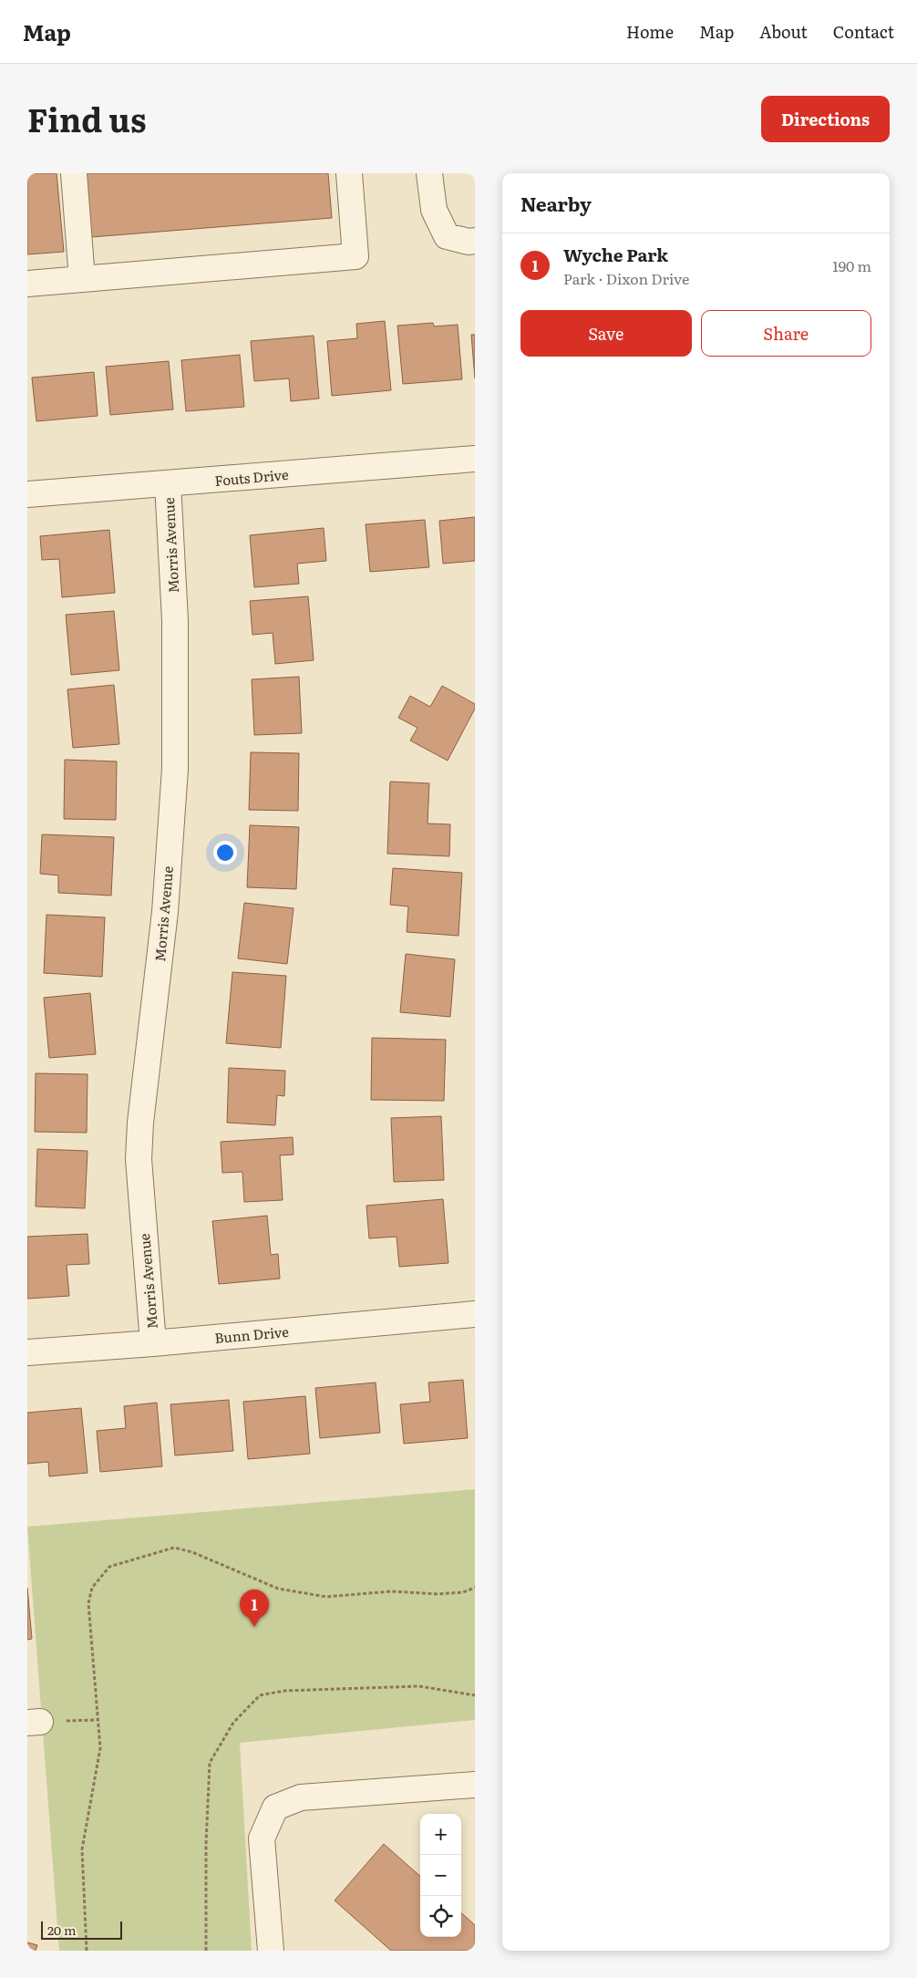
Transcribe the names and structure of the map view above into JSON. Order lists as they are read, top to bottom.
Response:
{
  "streets": {
    "street": ["Fouts Drive", "Morris Avenue", "Bunn Drive"]
  },
  "crossings": [
    ["Fouts Drive", "Morris Avenue"],
    ["Morris Avenue", "Bunn Drive"]
  ],
  "scale_bar": "20 m",
  "page": {
    "header": "Map",
    "nav": [
      "Home",
      "Map",
      "About",
      "Contact"
    ],
    "title": "Find us",
    "buttons": [
      "Directions",
      ["Save", "Share"]
    ],
    "heading": "Nearby",
    "list": [
      {
        "mark": "1",
        "name": "Wyche Park",
        "note": "Park · Dixon Drive",
        "value": "190 m"
      }
    ],
    "pins": "1",
    "map_buttons": ["+", "−"],
    "scale": "20 m"
  }
}
